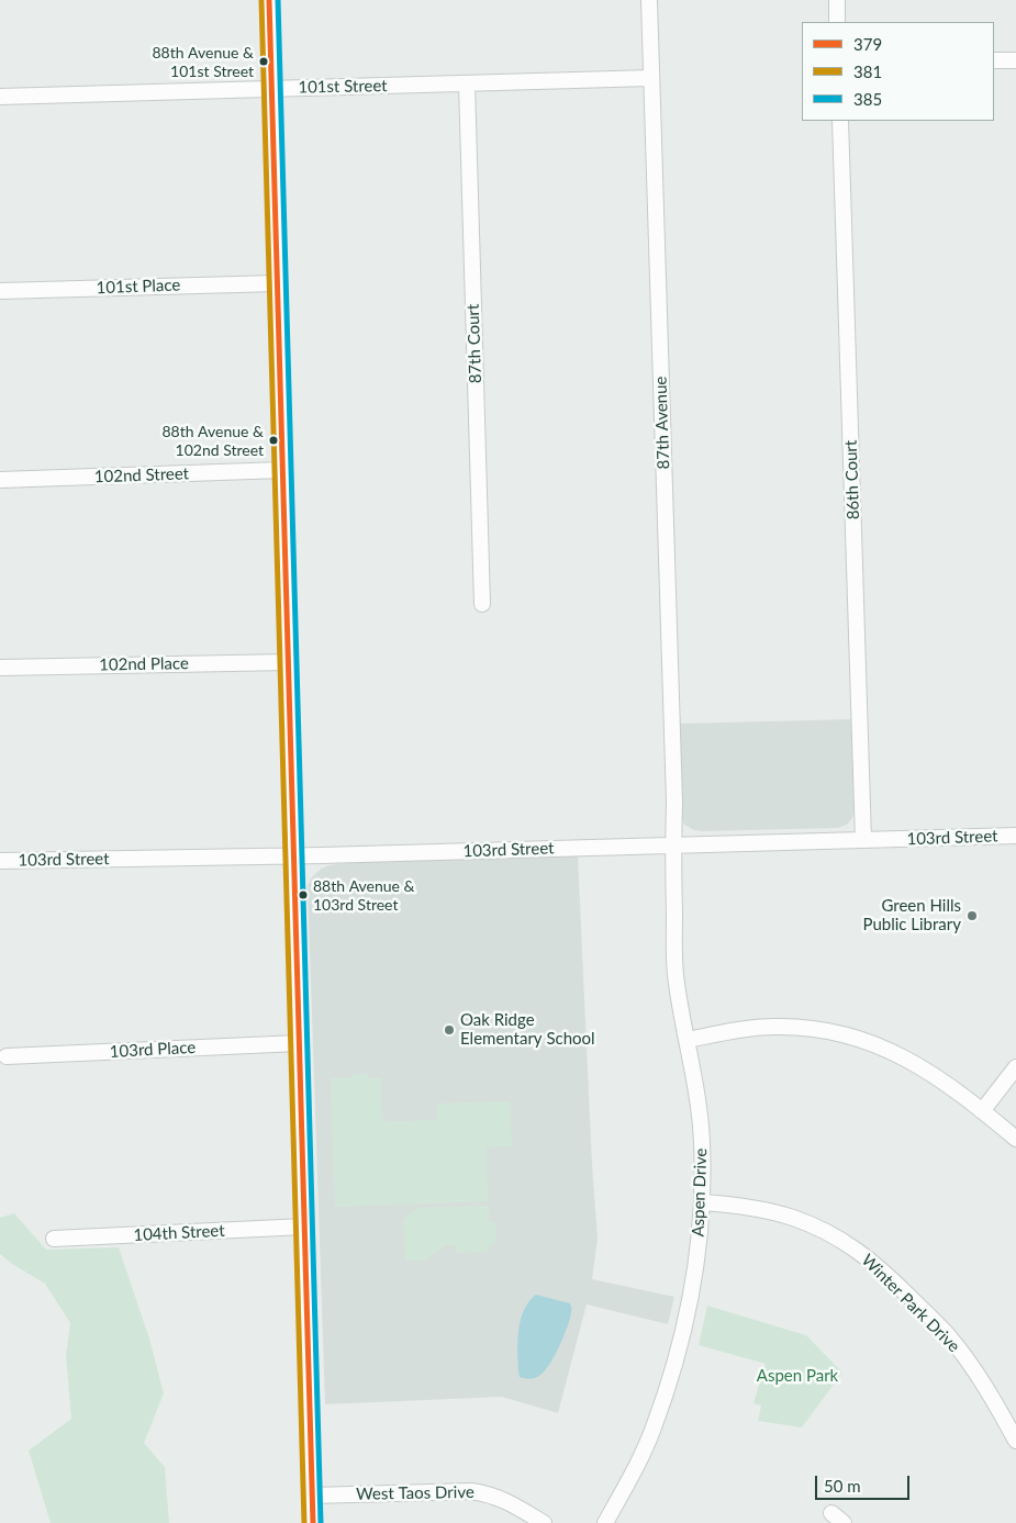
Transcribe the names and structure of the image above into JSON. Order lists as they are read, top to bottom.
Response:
{
  "streets": {
    "street": [
      "101st Street",
      "101st Place",
      "87th Court",
      "87th Avenue",
      "102nd Street",
      "86th Court",
      "102nd Place",
      "103rd Street",
      "103rd Place",
      "Aspen Drive",
      "104th Street",
      "Winter Park Drive",
      "West Taos Drive"
    ]
  },
  "crossings": [
    ["101st Street", "87th Court"],
    ["101st Street", "87th Avenue"],
    ["87th Avenue", "103rd Street"],
    ["87th Avenue", "Aspen Drive"],
    ["86th Court", "103rd Street"],
    ["103rd Street", "Aspen Drive"],
    ["Aspen Drive", "Winter Park Drive"]
  ],
  "parks": ["Aspen Park"],
  "places": [
    "88th Avenue & 101st Street",
    "88th Avenue & 102nd Street",
    "88th Avenue & 103rd Street",
    "Green Hills Public Library",
    "Oak Ridge Elementary School"
  ],
  "lines": ["transit line 379", "transit line 381", "transit line 385"],
  "legend": ["379", "381", "385"],
  "scale_bar": "50 m"
}
